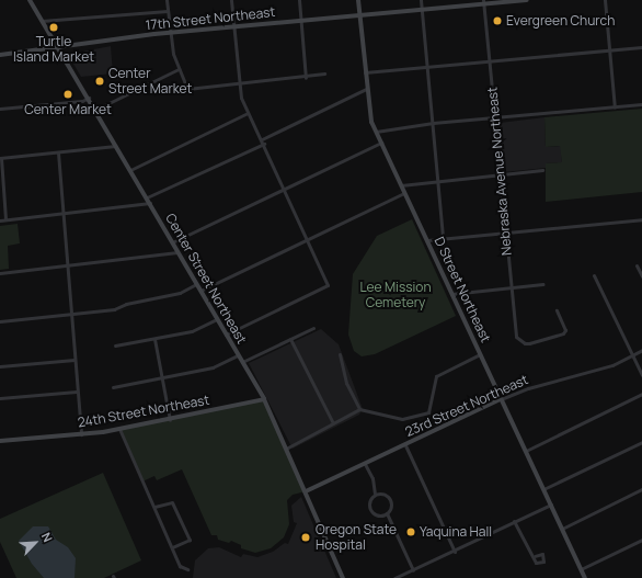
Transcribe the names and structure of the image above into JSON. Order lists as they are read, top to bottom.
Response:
{
  "streets": {
    "main road": [
      "17th Street Northeast",
      "Center Street Northeast",
      "D Street Northeast",
      "23rd Street Northeast",
      "24th Street Northeast"
    ],
    "street": ["Nebraska Avenue Northeast"]
  },
  "crossings": [
    ["17th Street Northeast", "Nebraska Avenue Northeast"],
    ["17th Street Northeast", "Center Street Northeast"],
    ["17th Street Northeast", "D Street Northeast"],
    ["Center Street Northeast", "23rd Street Northeast"],
    ["Center Street Northeast", "24th Street Northeast"],
    ["D Street Northeast", "23rd Street Northeast"]
  ],
  "parks": ["Lee Mission Cemetery"],
  "places": [
    "Evergreen Church",
    "Turtle Island Market",
    "Center Street Market",
    "Center Market",
    "Yaquina Hall",
    "Oregon State Hospital"
  ],
  "north": "top right"
}
